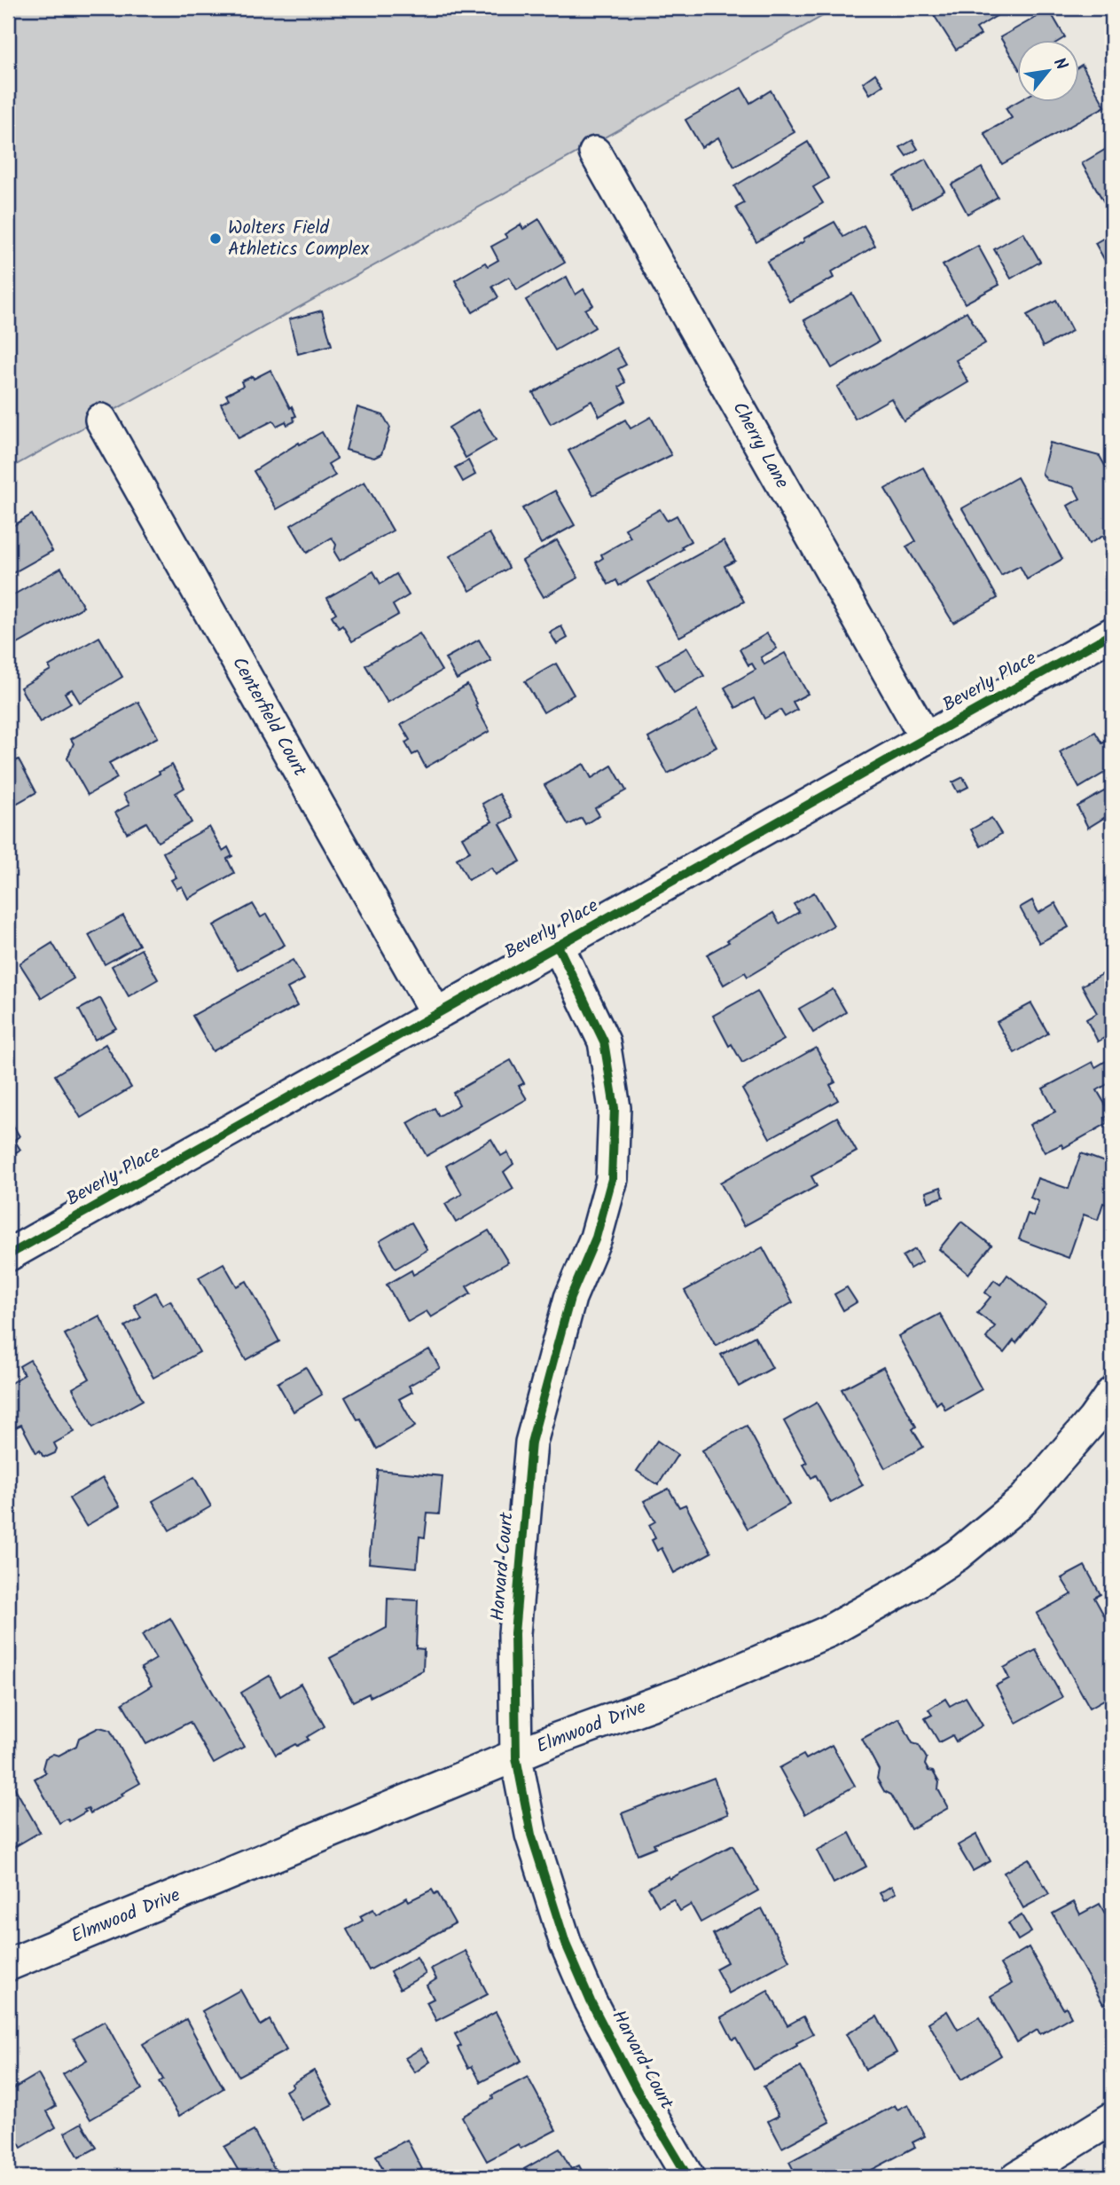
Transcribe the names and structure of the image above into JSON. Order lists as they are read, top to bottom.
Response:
{
  "streets": {
    "street": [
      "Cherry Lane",
      "Beverly Place",
      "Centerfield Court",
      "Harvard Court",
      "Elmwood Drive"
    ]
  },
  "crossings": [
    ["Cherry Lane", "Beverly Place"],
    ["Beverly Place", "Centerfield Court"],
    ["Beverly Place", "Harvard Court"],
    ["Harvard Court", "Elmwood Drive"]
  ],
  "places": ["Wolters Field Athletics Complex"],
  "north": "top right"
}
